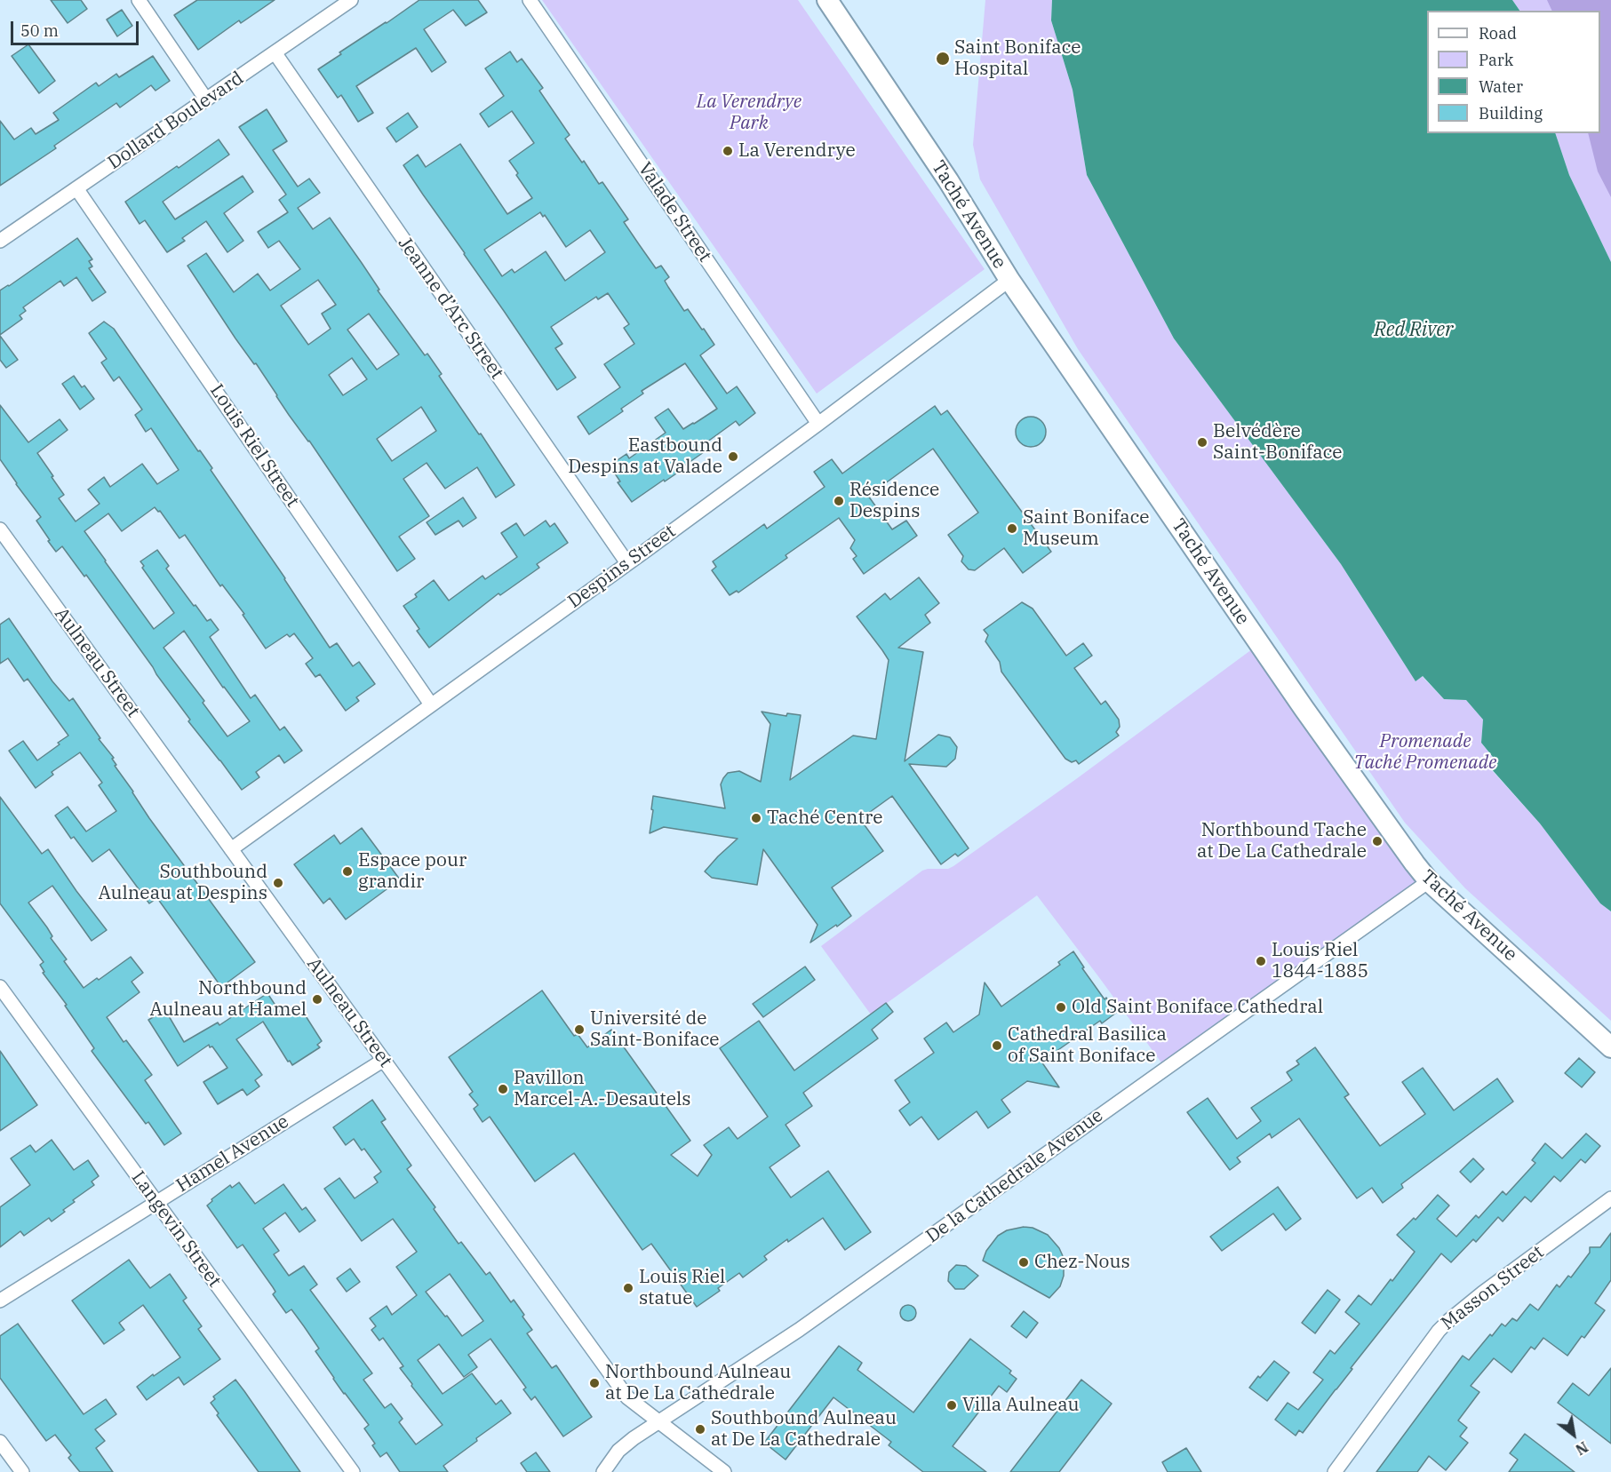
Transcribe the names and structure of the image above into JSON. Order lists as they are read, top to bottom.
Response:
{
  "streets": {
    "street": [
      "Dollard Boulevard",
      "Valade Street",
      "Taché Avenue",
      "Jeanne d’Arc Street",
      "Louis Riel Street",
      "Despins Street",
      "Aulneau Street",
      "Hamel Avenue",
      "De la Cathedrale Avenue",
      "Langevin Street",
      "Masson Street"
    ]
  },
  "crossings": [
    ["Dollard Boulevard", "Jeanne d’Arc Street"],
    ["Dollard Boulevard", "Louis Riel Street"],
    ["Valade Street", "Despins Street"],
    ["Taché Avenue", "Despins Street"],
    ["Taché Avenue", "De la Cathedrale Avenue"],
    ["Jeanne d’Arc Street", "Despins Street"],
    ["Louis Riel Street", "Despins Street"],
    ["Despins Street", "Aulneau Street"],
    ["Aulneau Street", "Hamel Avenue"],
    ["Aulneau Street", "De la Cathedrale Avenue"],
    ["Hamel Avenue", "Langevin Street"]
  ],
  "water": ["Red River"],
  "parks": ["La Verendrye Park", "Promenade Taché Promenade"],
  "places": [
    "Saint Boniface Hospital",
    "La Verendrye",
    "Belvédère Saint-Boniface",
    "Eastbound Despins at Valade",
    "Résidence Despins",
    "Saint Boniface Museum",
    "Taché Centre",
    "Northbound Tache at De La Cathedrale",
    "Espace pour grandir",
    "Southbound Aulneau at Despins",
    "Louis Riel 1844-1885",
    "Northbound Aulneau at Hamel",
    "Old Saint Boniface Cathedral",
    "Université de Saint-Boniface",
    "Cathedral Basilica of Saint Boniface",
    "Pavillon Marcel-A.-Desautels",
    "Chez-Nous",
    "Louis Riel statue",
    "Northbound Aulneau at De La Cathedrale",
    "Villa Aulneau",
    "Southbound Aulneau at De La Cathedrale"
  ],
  "legend": [
    "Road",
    "Park",
    "Water",
    "Building"
  ],
  "scale_bar": "50 m",
  "north": "bottom right"
}
